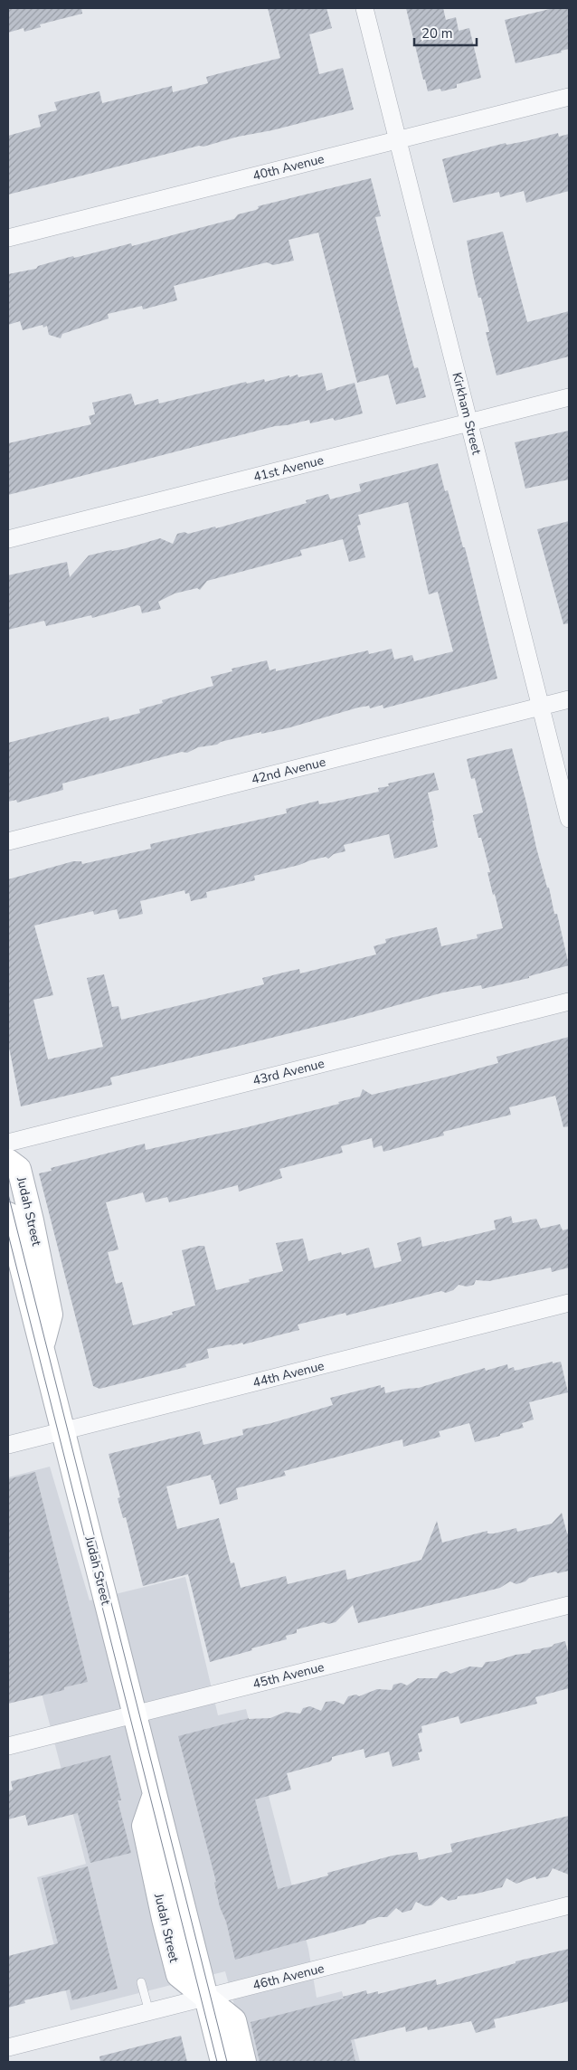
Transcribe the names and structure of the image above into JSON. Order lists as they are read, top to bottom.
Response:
{
  "streets": {
    "street": [
      "40th Avenue",
      "Kirkham Street",
      "41st Avenue",
      "42nd Avenue",
      "43rd Avenue",
      "Judah Street",
      "44th Avenue",
      "45th Avenue",
      "46th Avenue"
    ]
  },
  "crossings": [
    ["40th Avenue", "Kirkham Street"],
    ["Kirkham Street", "41st Avenue"],
    ["Kirkham Street", "42nd Avenue"],
    ["Judah Street", "44th Avenue"],
    ["Judah Street", "45th Avenue"],
    ["Judah Street", "46th Avenue"]
  ],
  "scale_bar": "20 m"
}
